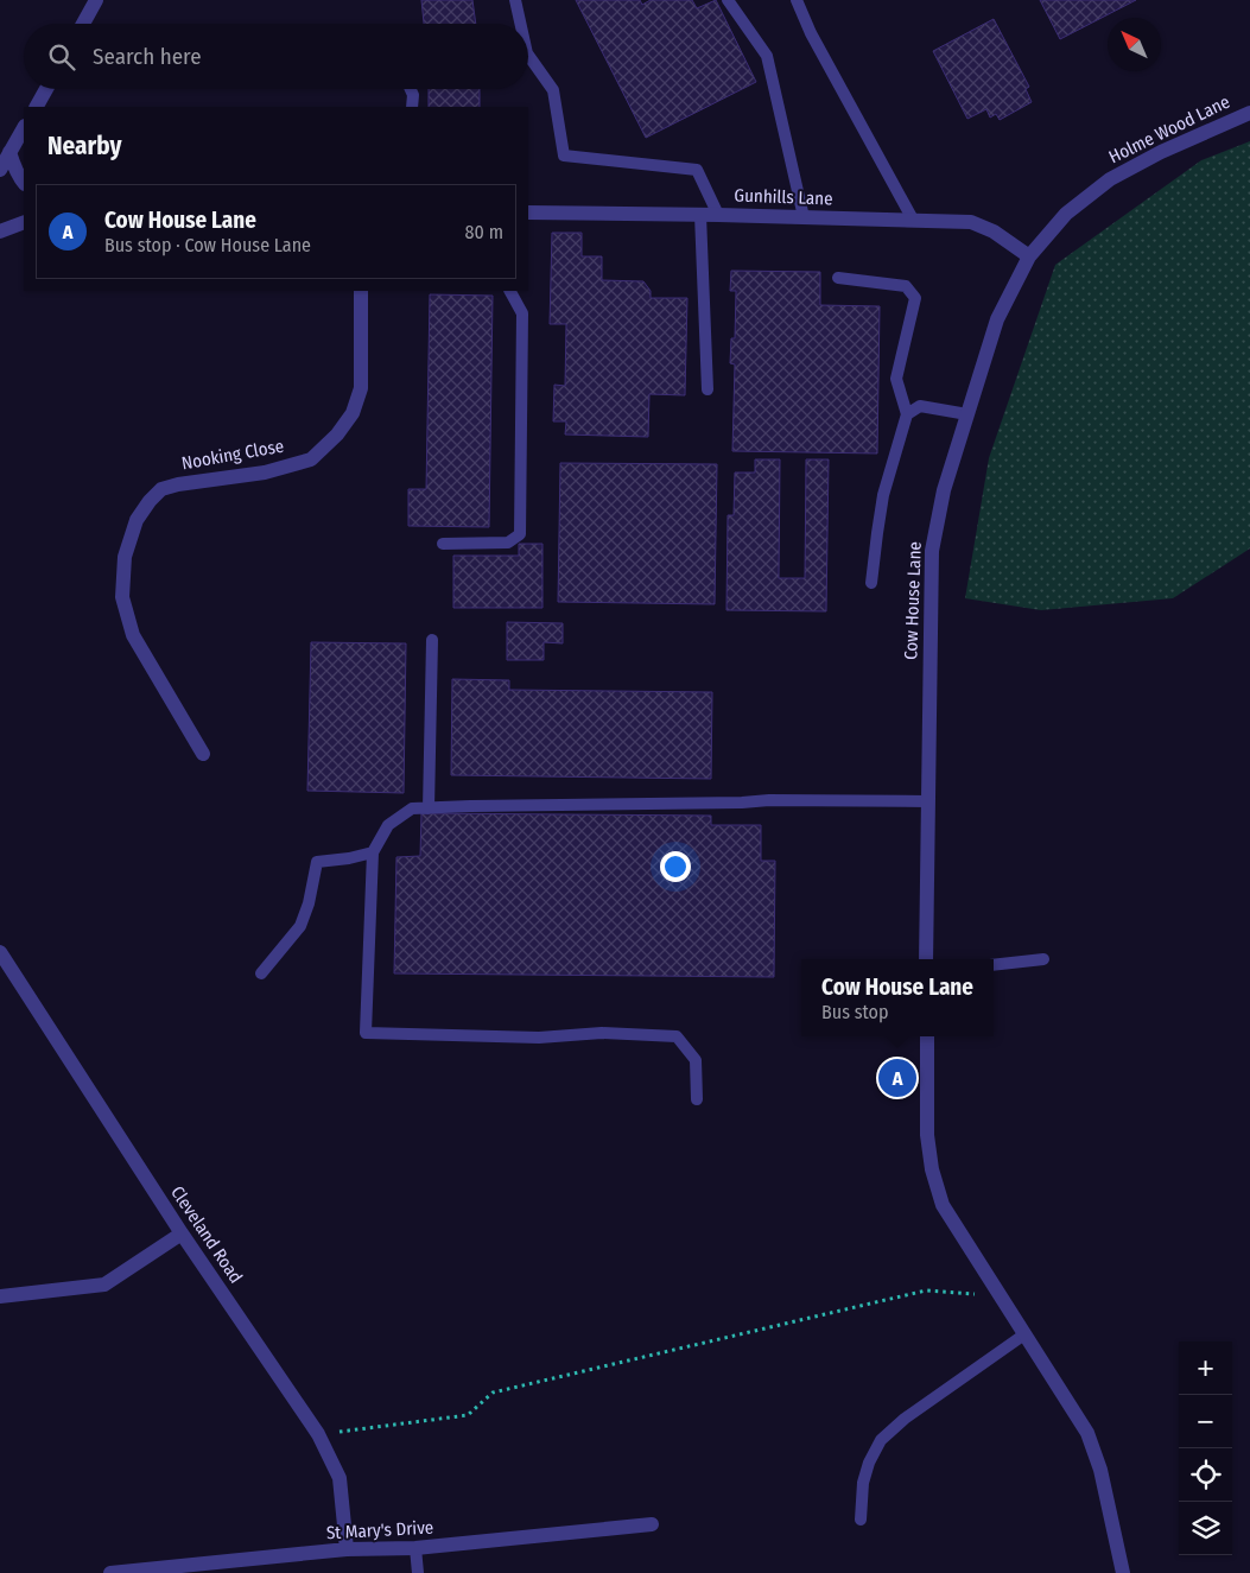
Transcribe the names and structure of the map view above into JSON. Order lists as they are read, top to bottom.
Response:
{
  "streets": {
    "street": [
      "Holme Wood Lane",
      "Gunhills Lane",
      "Nooking Close",
      "Cow House Lane",
      "Cleveland Road",
      "St Mary's Drive"
    ]
  },
  "crossings": [
    ["Holme Wood Lane", "Gunhills Lane"],
    ["Holme Wood Lane", "Cow House Lane"],
    ["Gunhills Lane", "Cow House Lane"],
    ["Cleveland Road", "St Mary's Drive"]
  ],
  "north": "top left",
  "page": {
    "search": "Search here",
    "heading": "Nearby",
    "list": [
      {
        "mark": "A",
        "name": "Cow House Lane",
        "note": "Bus stop · Cow House Lane",
        "value": "80 m"
      }
    ],
    "popup": ["Cow House Lane", "Bus stop"],
    "pins": "A",
    "map_buttons": ["+", "−"]
  }
}
